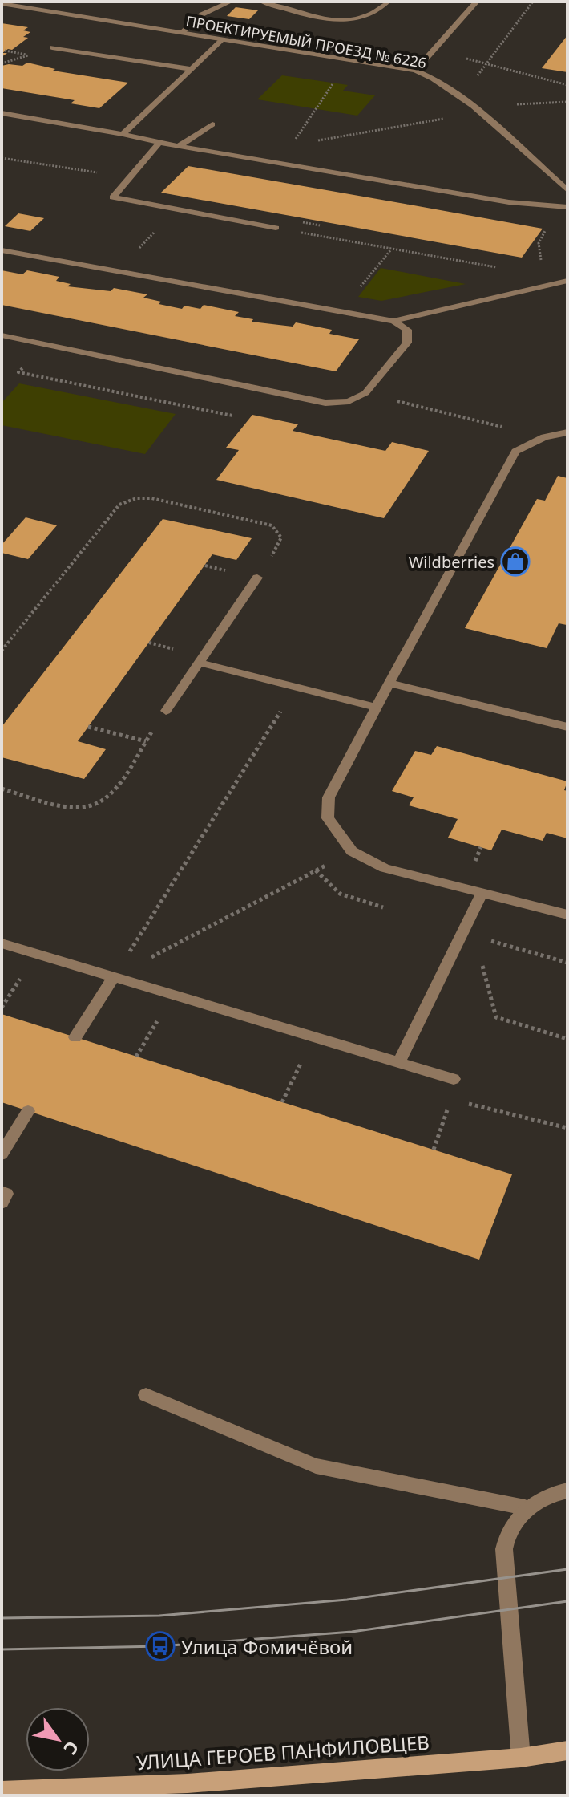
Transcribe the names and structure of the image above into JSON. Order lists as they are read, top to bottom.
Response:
{
  "streets": {
    "main road": ["УЛИЦА ГЕРОЕВ ПАНФИЛОВЦЕВ"],
    "street": ["ПРОЕКТИРУЕМЫЙ ПРОЕЗД № 6226"]
  },
  "places": {
    "shop": ["Wildberries"],
    "bus stop": ["Улица Фомичёвой"]
  },
  "north": "bottom right"
}
